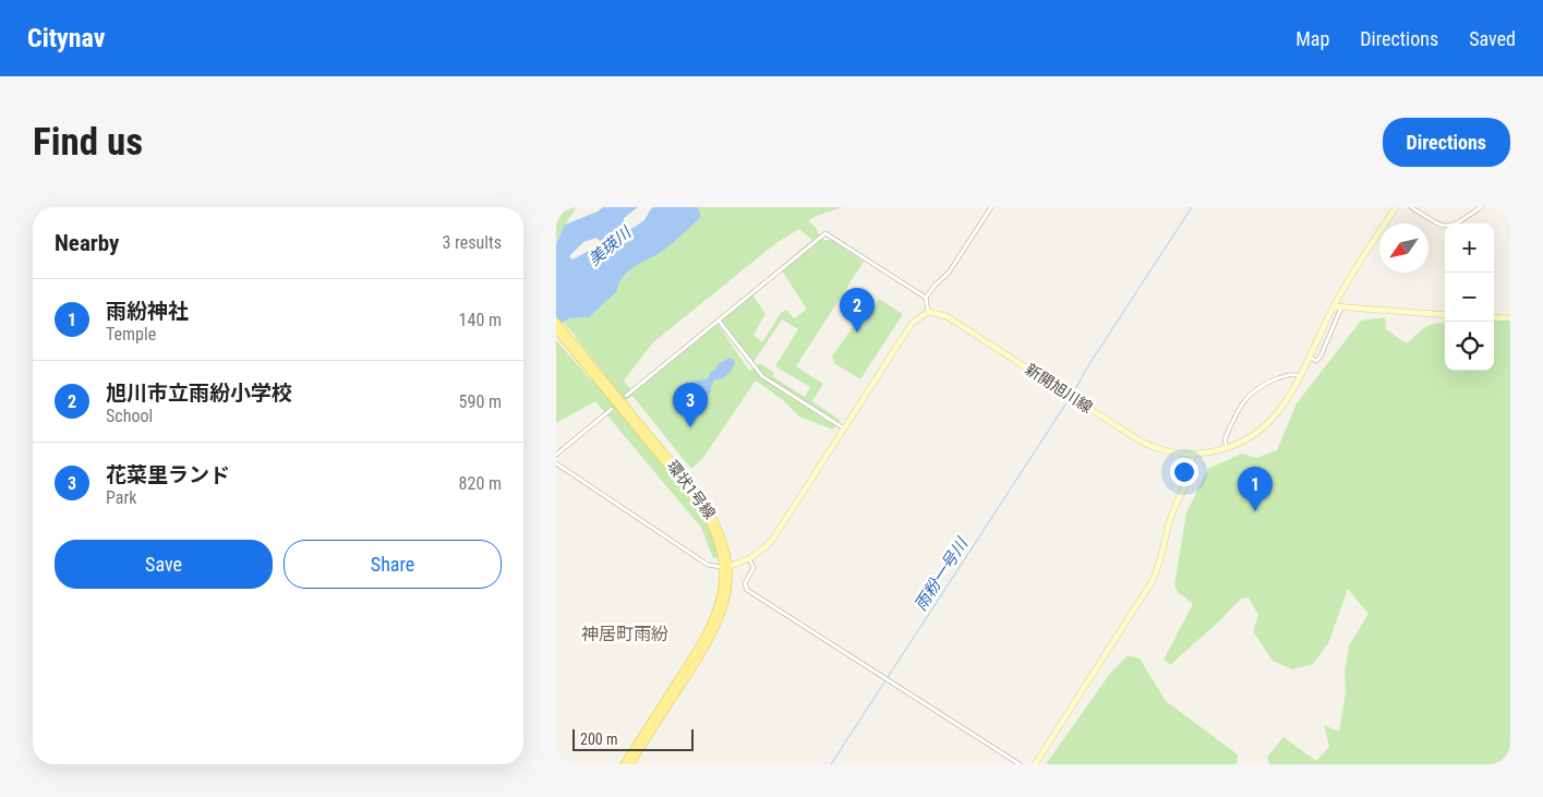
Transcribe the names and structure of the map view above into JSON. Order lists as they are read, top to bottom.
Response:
{
  "streets": {
    "main road": ["新開旭川線", "環状1号線"]
  },
  "districts": ["神居町雨紛"],
  "water": ["美瑛川", "雨粉一号川"],
  "scale_bar": "200 m",
  "north": "bottom left",
  "page": {
    "header": "Citynav",
    "nav": ["Map", "Directions", "Saved"],
    "buttons": [
      "Directions",
      ["Save", "Share"]
    ],
    "title": "Find us",
    "heading": ["Nearby", "3 results"],
    "map_buttons": ["+", "−"],
    "list": [
      {
        "mark": "1",
        "name": "雨紛神社",
        "note": "Temple",
        "value": "140 m"
      },
      {
        "mark": "2",
        "name": "旭川市立雨紛小学校",
        "note": "School",
        "value": "590 m"
      },
      {
        "mark": "3",
        "name": "花菜里ランド",
        "note": "Park",
        "value": "820 m"
      }
    ],
    "pins": ["2", "3", "1"],
    "scale": "200 m"
  }
}
